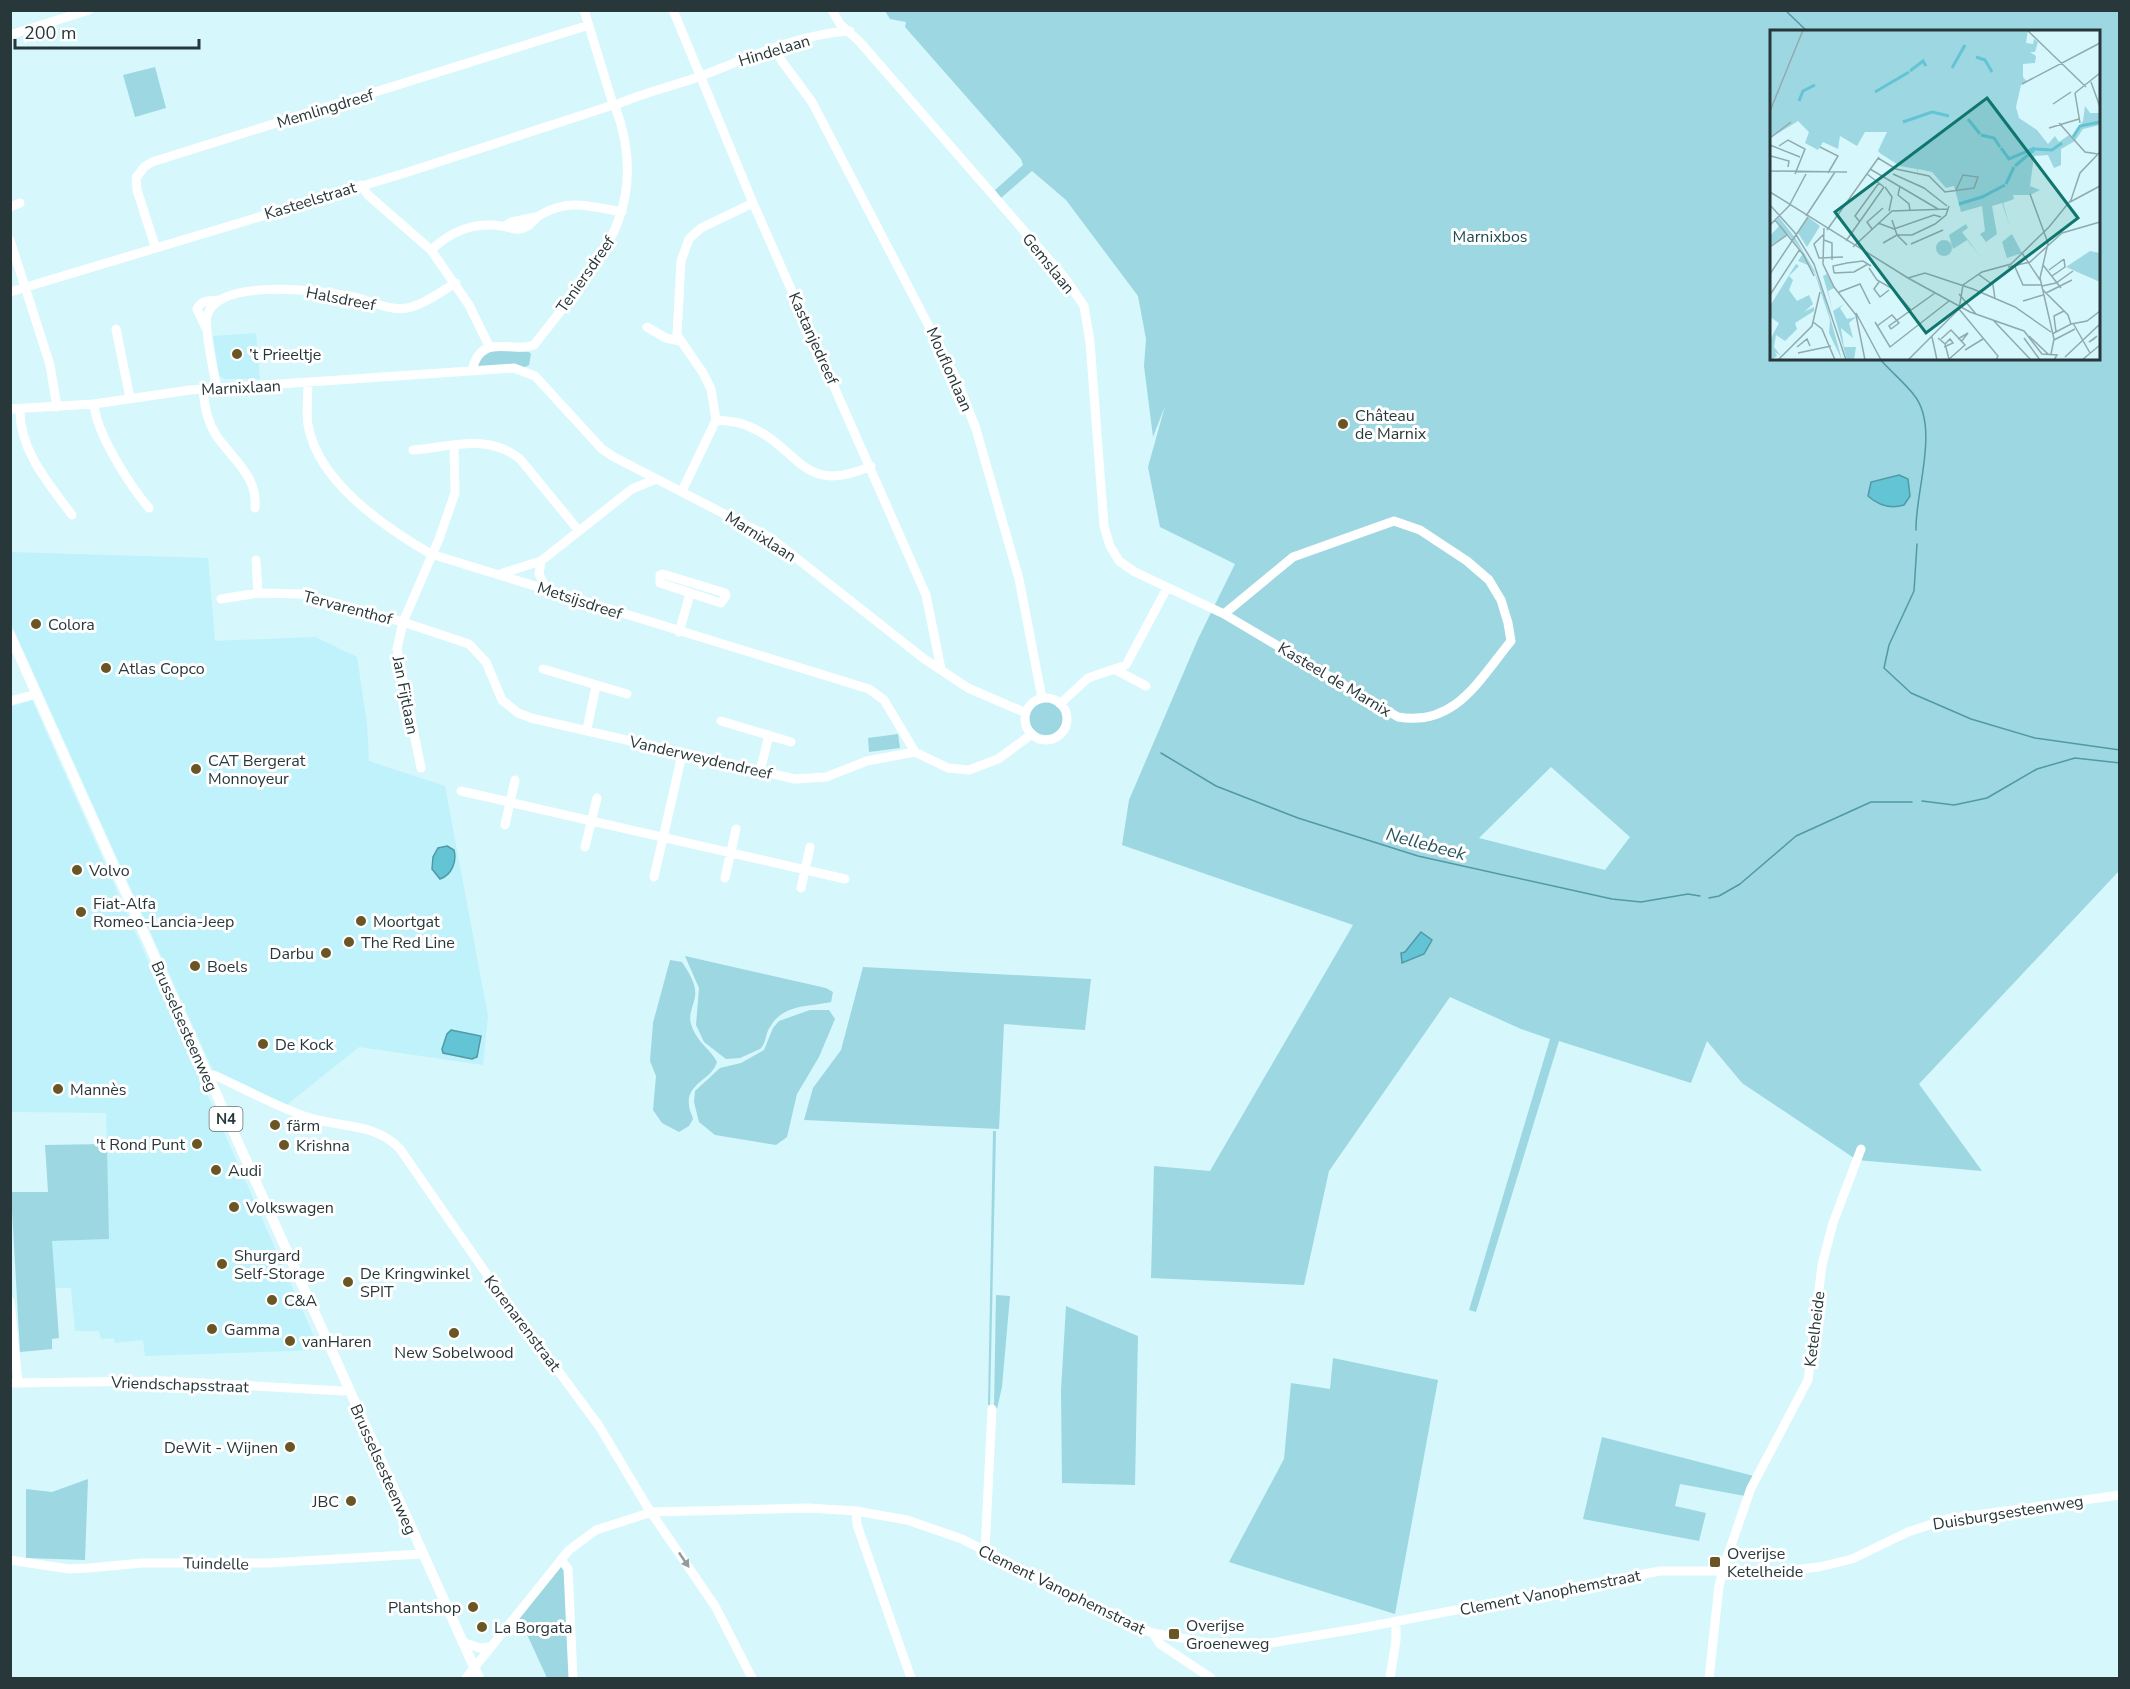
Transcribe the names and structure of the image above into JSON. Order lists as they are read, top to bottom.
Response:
{
  "streets": {
    "main road": ["Brusselsesteenweg", "N4"],
    "street": [
      "Hindelaan",
      "Memlingdreef",
      "Kasteelstraat",
      "Gemslaan",
      "Teniersdreef",
      "Halsdreef",
      "Kastanjedreef",
      "Mouflonlaan",
      "Marnixlaan",
      "Metsijsdreef",
      "Tervarenthof",
      "Kasteel de Marnix",
      "Jan Fijtlaan",
      "Vanderweydendreef",
      "Korenarenstraat",
      "Ketelheide",
      "Vriendschapsstraat",
      "Duisburgsesteenweg",
      "Tuindelle",
      "Clement Vanophemstraat"
    ]
  },
  "crossings": [
    ["Hindelaan", "Kasteelstraat"],
    ["Hindelaan", "Gemslaan"],
    ["Hindelaan", "Kastanjedreef"],
    ["Hindelaan", "Mouflonlaan"],
    ["Memlingdreef", "Kasteelstraat"],
    ["Memlingdreef", "Teniersdreef"],
    ["Kasteelstraat", "Teniersdreef"],
    ["Kasteelstraat", "Kastanjedreef"],
    ["Gemslaan", "Kasteel de Marnix"],
    ["Halsdreef", "Marnixlaan"],
    ["Kastanjedreef", "Marnixlaan"],
    ["Mouflonlaan", "Marnixlaan"],
    ["Marnixlaan", "Metsijsdreef"],
    ["Metsijsdreef", "Vanderweydendreef"],
    ["Tervarenthof", "Jan Fijtlaan"],
    ["Tervarenthof", "Vanderweydendreef"],
    ["Jan Fijtlaan", "Vanderweydendreef"],
    ["Brusselsesteenweg", "Korenarenstraat"],
    ["Brusselsesteenweg", "Vriendschapsstraat"],
    ["Brusselsesteenweg", "Tuindelle"],
    ["Brusselsesteenweg", "Clement Vanophemstraat"],
    ["Korenarenstraat", "Clement Vanophemstraat"],
    ["Ketelheide", "Duisburgsesteenweg"],
    ["Ketelheide", "Clement Vanophemstraat"],
    ["Duisburgsesteenweg", "Clement Vanophemstraat"]
  ],
  "water": ["Nellebeek"],
  "parks": ["Marnixbos"],
  "places": {
    "other": [
      "’t Prieeltje",
      "Château de Marnix",
      "Colora",
      "Atlas Copco",
      "CAT Bergerat Monnoyeur",
      "Volvo",
      "Fiat-Alfa Romeo-Lancia-Jeep",
      "Moortgat",
      "The Red Line",
      "Darbu",
      "Boels",
      "De Kock",
      "Mannès",
      "färm",
      "'t Rond Punt",
      "Krishna",
      "Audi",
      "Volkswagen",
      "Shurgard Self-Storage",
      "De Kringwinkel SPIT",
      "C&A",
      "Gamma",
      "New Sobelwood",
      "vanHaren",
      "DeWit - Wijnen",
      "JBC",
      "Plantshop",
      "La Borgata"
    ],
    "transit": ["Overijse Ketelheide", "Overijse Groeneweg"]
  },
  "scale_bar": "200 m"
}
